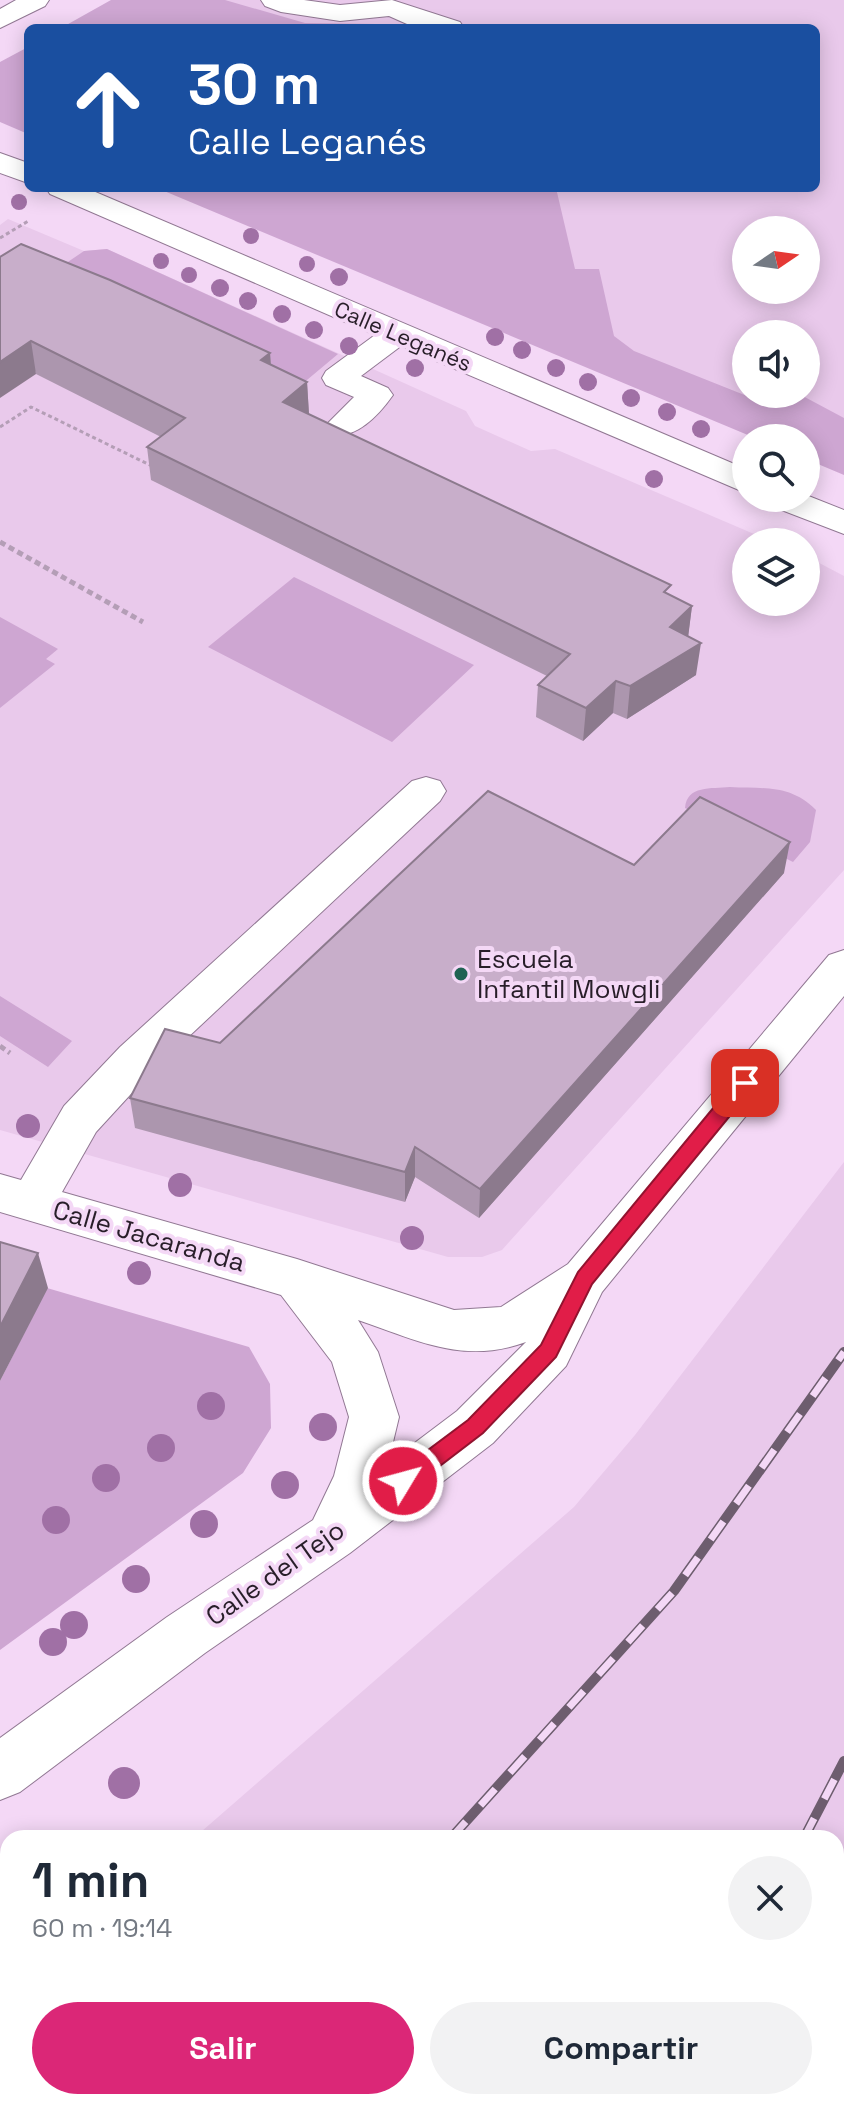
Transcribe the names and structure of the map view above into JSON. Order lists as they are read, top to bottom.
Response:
{
  "streets": {
    "street": ["Calle Leganés", "Calle Jacaranda", "Calle del Tejo"]
  },
  "crossings": [
    ["Calle Jacaranda", "Calle del Tejo"]
  ],
  "places": ["Escuela Infantil Mowgli"],
  "north": "right",
  "page": {
    "turn": ["30 m", "Calle Leganés"],
    "heading": ["1 min", "60 m · 19:14"],
    "buttons": ["Salir", "Compartir"]
  }
}
